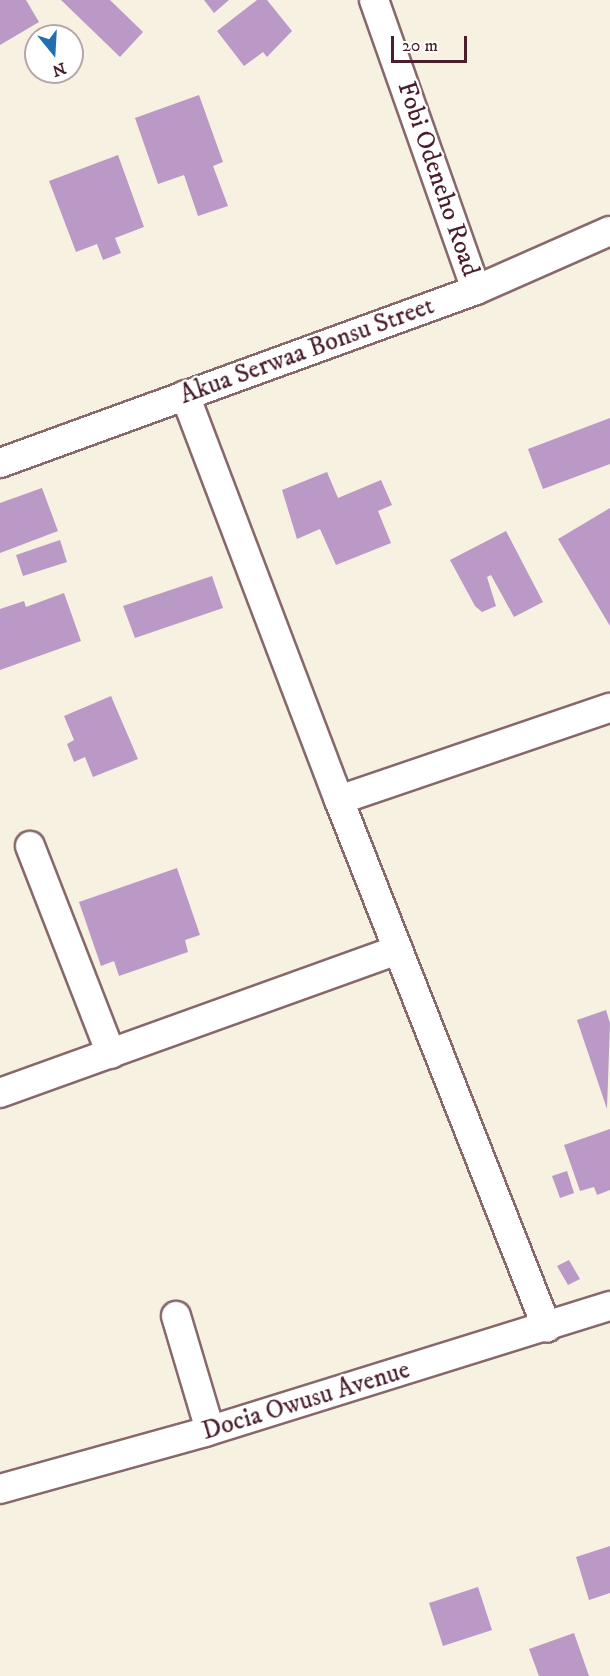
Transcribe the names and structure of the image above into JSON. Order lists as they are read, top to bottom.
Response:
{
  "streets": {
    "street": ["Fobi Odeneho Road", "Akua Serwaa Bonsu Street", "Docia Owusu Avenue"]
  },
  "crossings": [
    ["Fobi Odeneho Road", "Akua Serwaa Bonsu Street"]
  ],
  "scale_bar": "20 m",
  "north": "bottom"
}
